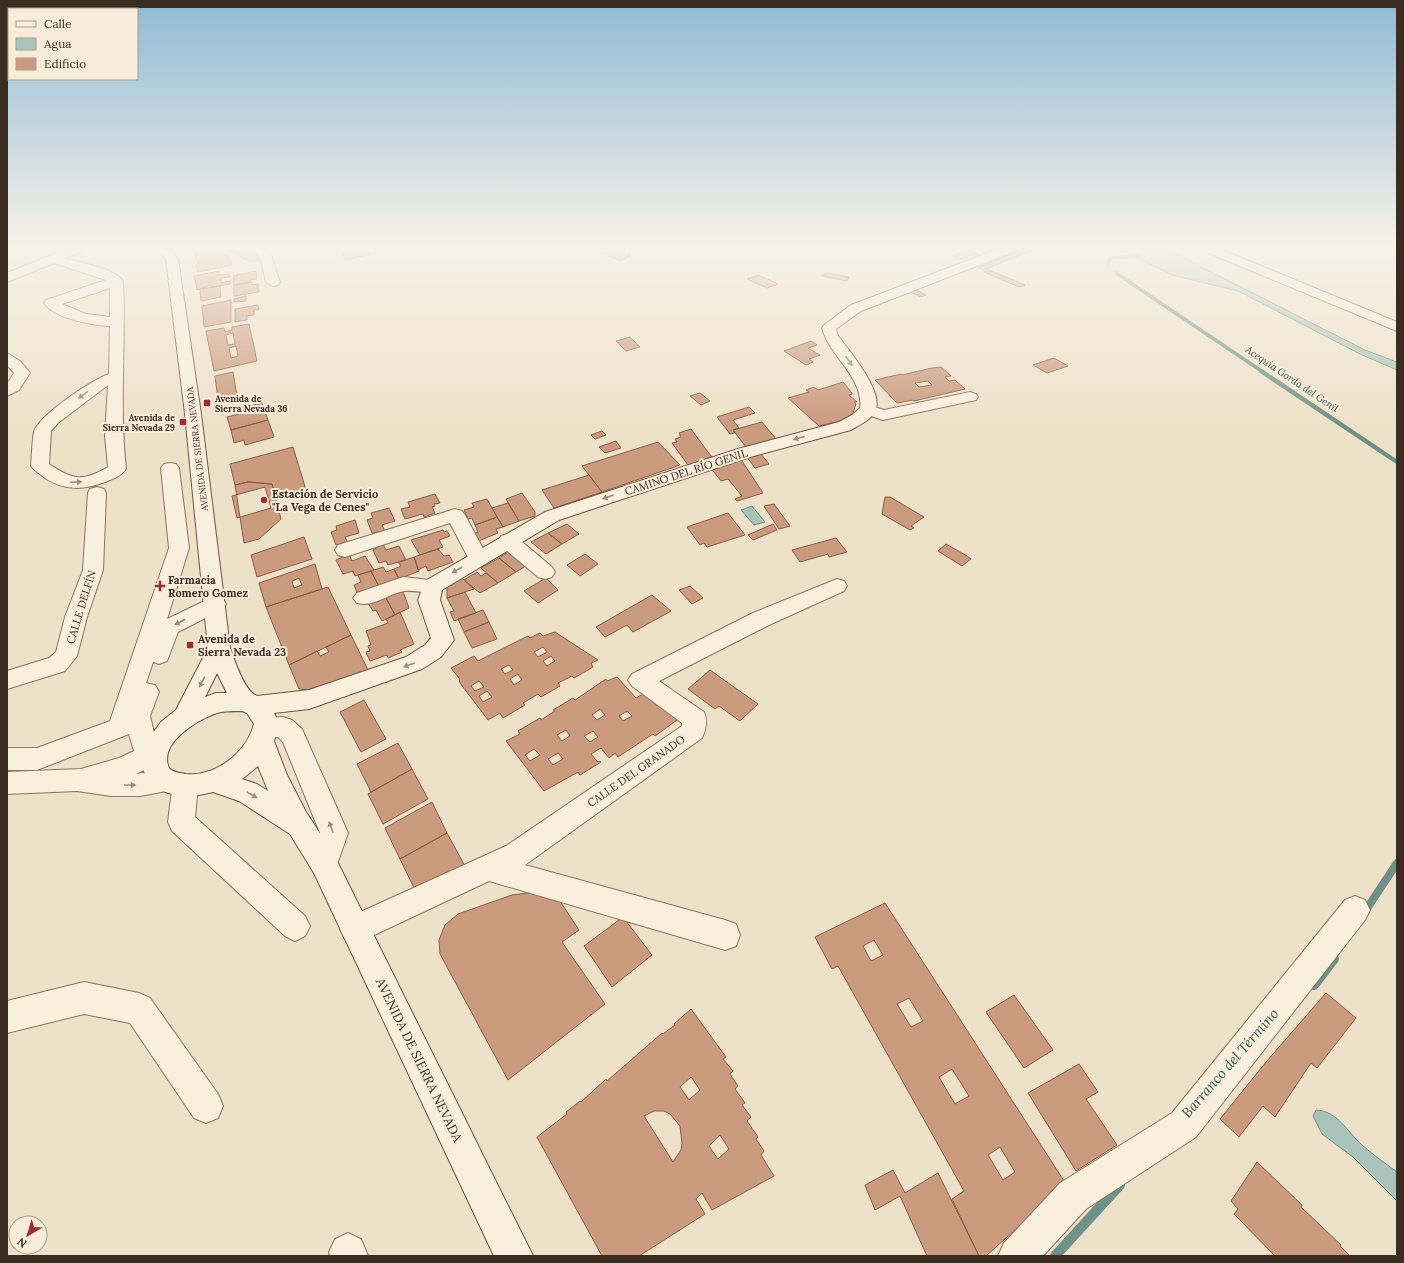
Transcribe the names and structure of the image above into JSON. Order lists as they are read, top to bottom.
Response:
{
  "streets": {
    "street": [
      "AVENIDA DE SIERRA NEVADA",
      "CAMINO DEL RÍO GENIL",
      "CALLE DELFÍN",
      "CALLE DEL GRANADO"
    ]
  },
  "crossings": [
    ["AVENIDA DE SIERRA NEVADA", "CALLE DEL GRANADO"]
  ],
  "one_way": ["CAMINO DEL RÍO GENIL"],
  "water": ["Acequia Gorda del Genil", "Barranco del Término"],
  "places": {
    "transit": ["Avenida de Sierra Nevada 36", "Avenida de Sierra Nevada 29", "Avenida de Sierra Nevada 23"],
    "other": ["Estación de Servicio \"La Vega de Cenes\""],
    "health": ["Farmacia Romero Gomez"]
  },
  "legend": ["Calle", "Agua", "Edificio"],
  "north": "bottom left"
}
